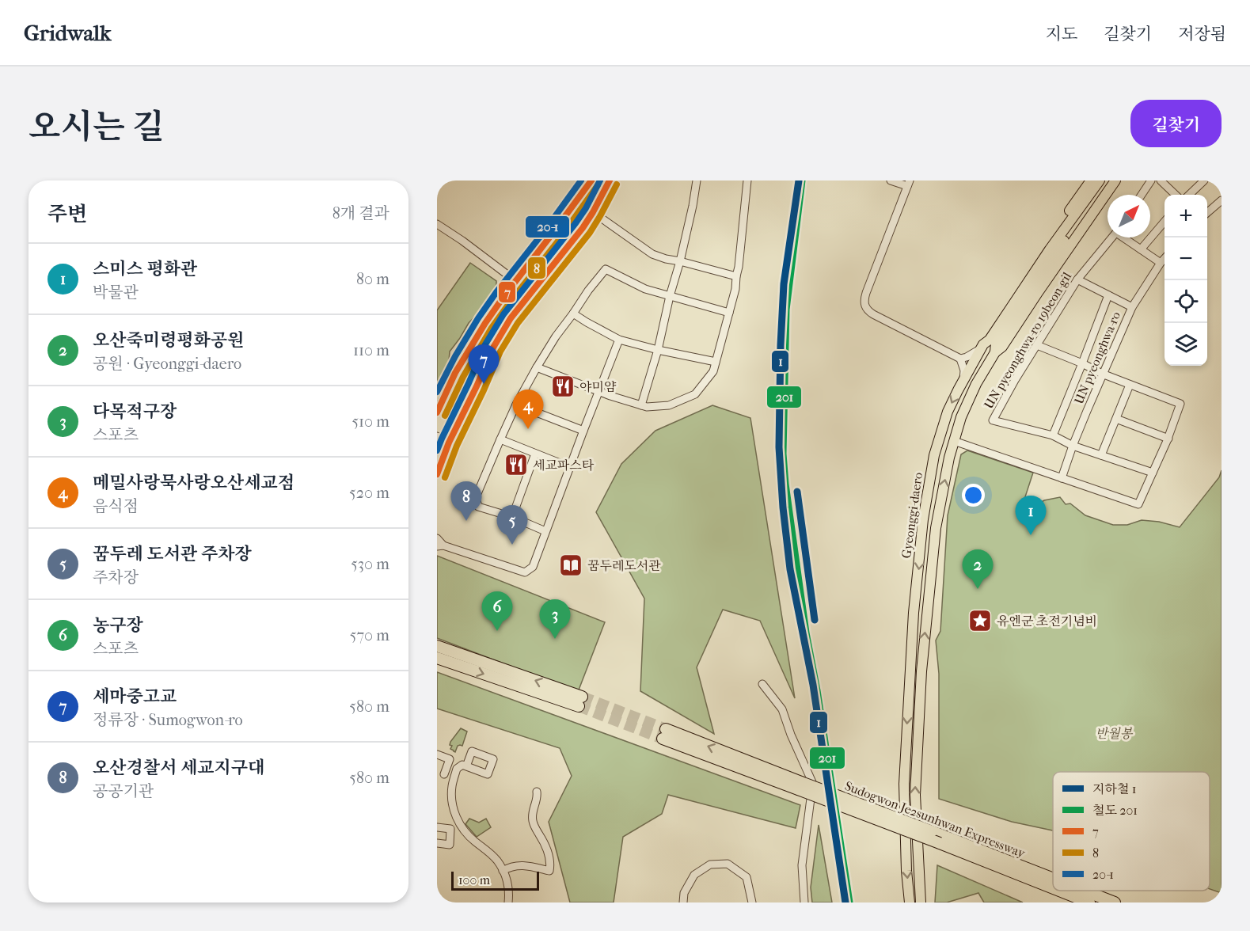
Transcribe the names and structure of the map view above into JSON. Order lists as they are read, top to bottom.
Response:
{
  "streets": {
    "highway": ["Sudogwon Je2sunhwan Expressway"],
    "main road": ["Gyeonggi-daero"],
    "street": ["UN pyeonghwa-ro 19beon-gil", "UN pyeonghwa-ro"]
  },
  "crossings": [
    ["UN pyeonghwa-ro 19beon-gil", "UN pyeonghwa-ro"]
  ],
  "parks": ["반월봉"],
  "places": {
    "restaurant": ["야미얌", "세교파스타"],
    "library": ["꿈두레도서관"],
    "place": ["유엔군 초전기념비"]
  },
  "lines": [
    "metro line 1",
    "rail line 201",
    "transit line 7",
    "transit line 20-1",
    "transit line 8"
  ],
  "legend": [
    "지하철 1",
    "철도 201",
    "7",
    "8",
    "20-1"
  ],
  "scale_bar": "100 m",
  "north": "top right",
  "page": {
    "header": "Gridwalk",
    "nav": ["지도", "길찾기", "저장됨"],
    "title": "오시는 길",
    "buttons": "길찾기",
    "heading": ["주변", "8개 결과"],
    "map_buttons": ["+", "−"],
    "list": [
      {
        "mark": "1",
        "name": "스미스 평화관",
        "note": "박물관",
        "value": "80 m"
      },
      {
        "mark": "2",
        "name": "오산죽미령평화공원",
        "note": "공원 · Gyeonggi-daero",
        "value": "110 m"
      },
      {
        "mark": "3",
        "name": "다목적구장",
        "note": "스포츠",
        "value": "510 m"
      },
      {
        "mark": "4",
        "name": "메밀사랑묵사랑오산세교점",
        "note": "음식점",
        "value": "520 m"
      },
      {
        "mark": "5",
        "name": "꿈두레 도서관 주차장",
        "note": "주차장",
        "value": "530 m"
      },
      {
        "mark": "6",
        "name": "농구장",
        "note": "스포츠",
        "value": "570 m"
      },
      {
        "mark": "7",
        "name": "세마중고교",
        "note": "정류장 · Sumogwon-ro",
        "value": "580 m"
      },
      {
        "mark": "8",
        "name": "오산경찰서 세교지구대",
        "note": "공공기관",
        "value": "580 m"
      }
    ],
    "pins": [
      "7",
      "4",
      "8",
      "1",
      "5",
      "2",
      "6",
      "3"
    ],
    "scale": "100 m"
  }
}
